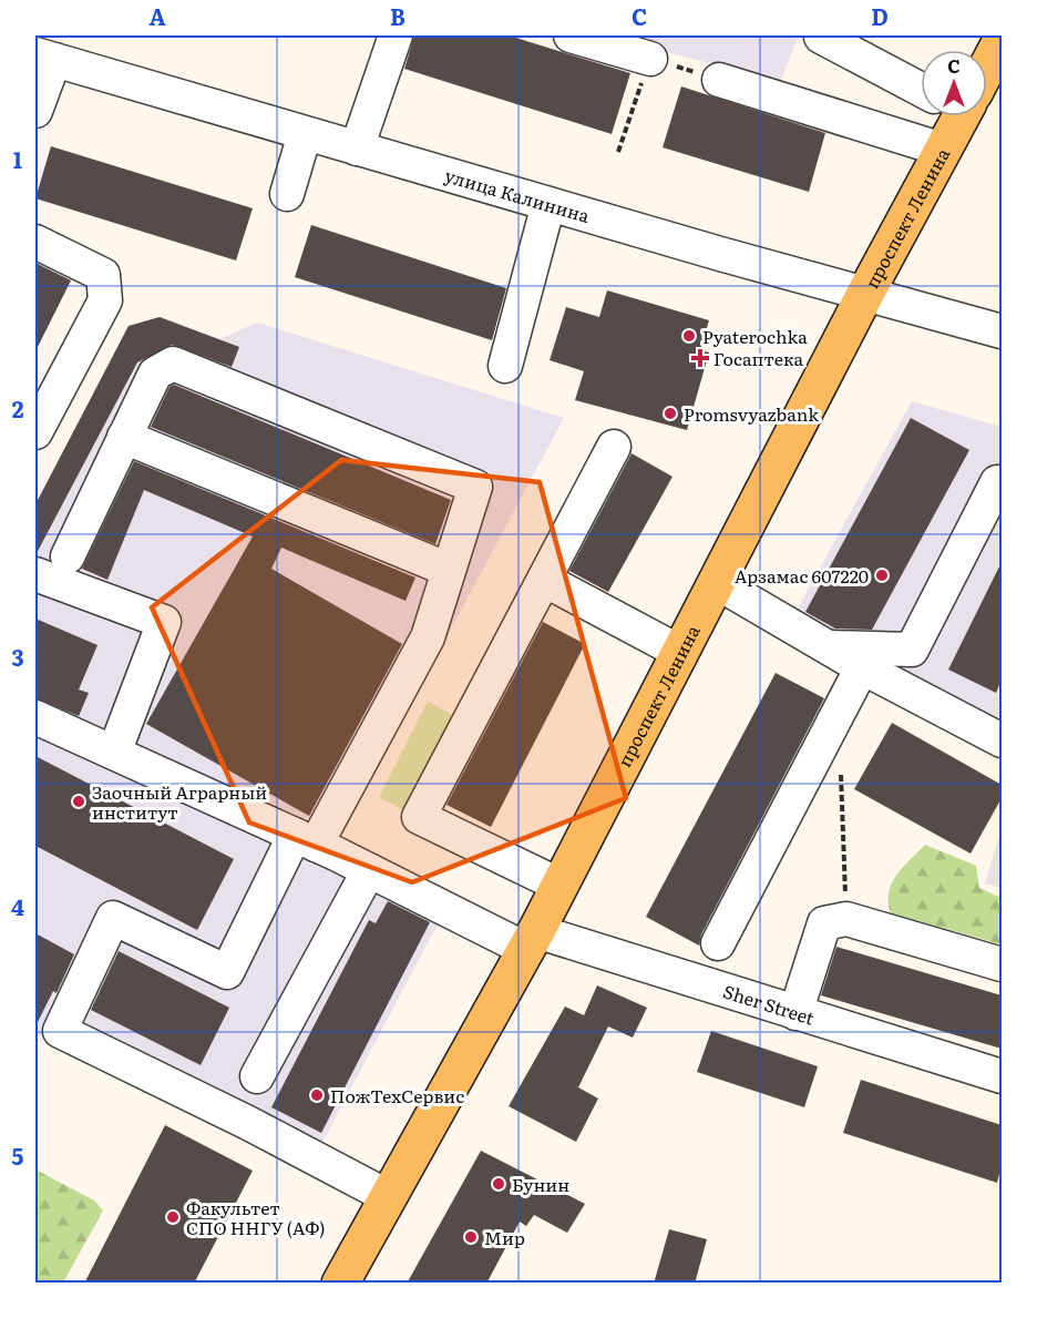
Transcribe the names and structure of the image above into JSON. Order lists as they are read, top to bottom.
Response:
{
  "streets": {
    "main road": ["проспект Ленина"],
    "street": ["улица Калинина", "Sher Street"]
  },
  "crossings": [
    ["улица Калинина", "проспект Ленина"],
    ["проспект Ленина", "Sher Street"]
  ],
  "places": {
    "other": [
      "Pyaterochka",
      "Promsvyazbank",
      "Арзамас 607220",
      "Заочный Аграрный институт",
      "ПожТехСервис",
      "Бунин",
      "Факультет СПО ННГУ (АФ)",
      "Мир"
    ],
    "health": ["Госаптека"]
  },
  "north": "top",
  "grid": {
    "columns": [
      "A",
      "B",
      "C",
      "D"
    ],
    "rows": [
      "1",
      "2",
      "3",
      "4",
      "5"
    ]
  }
}
